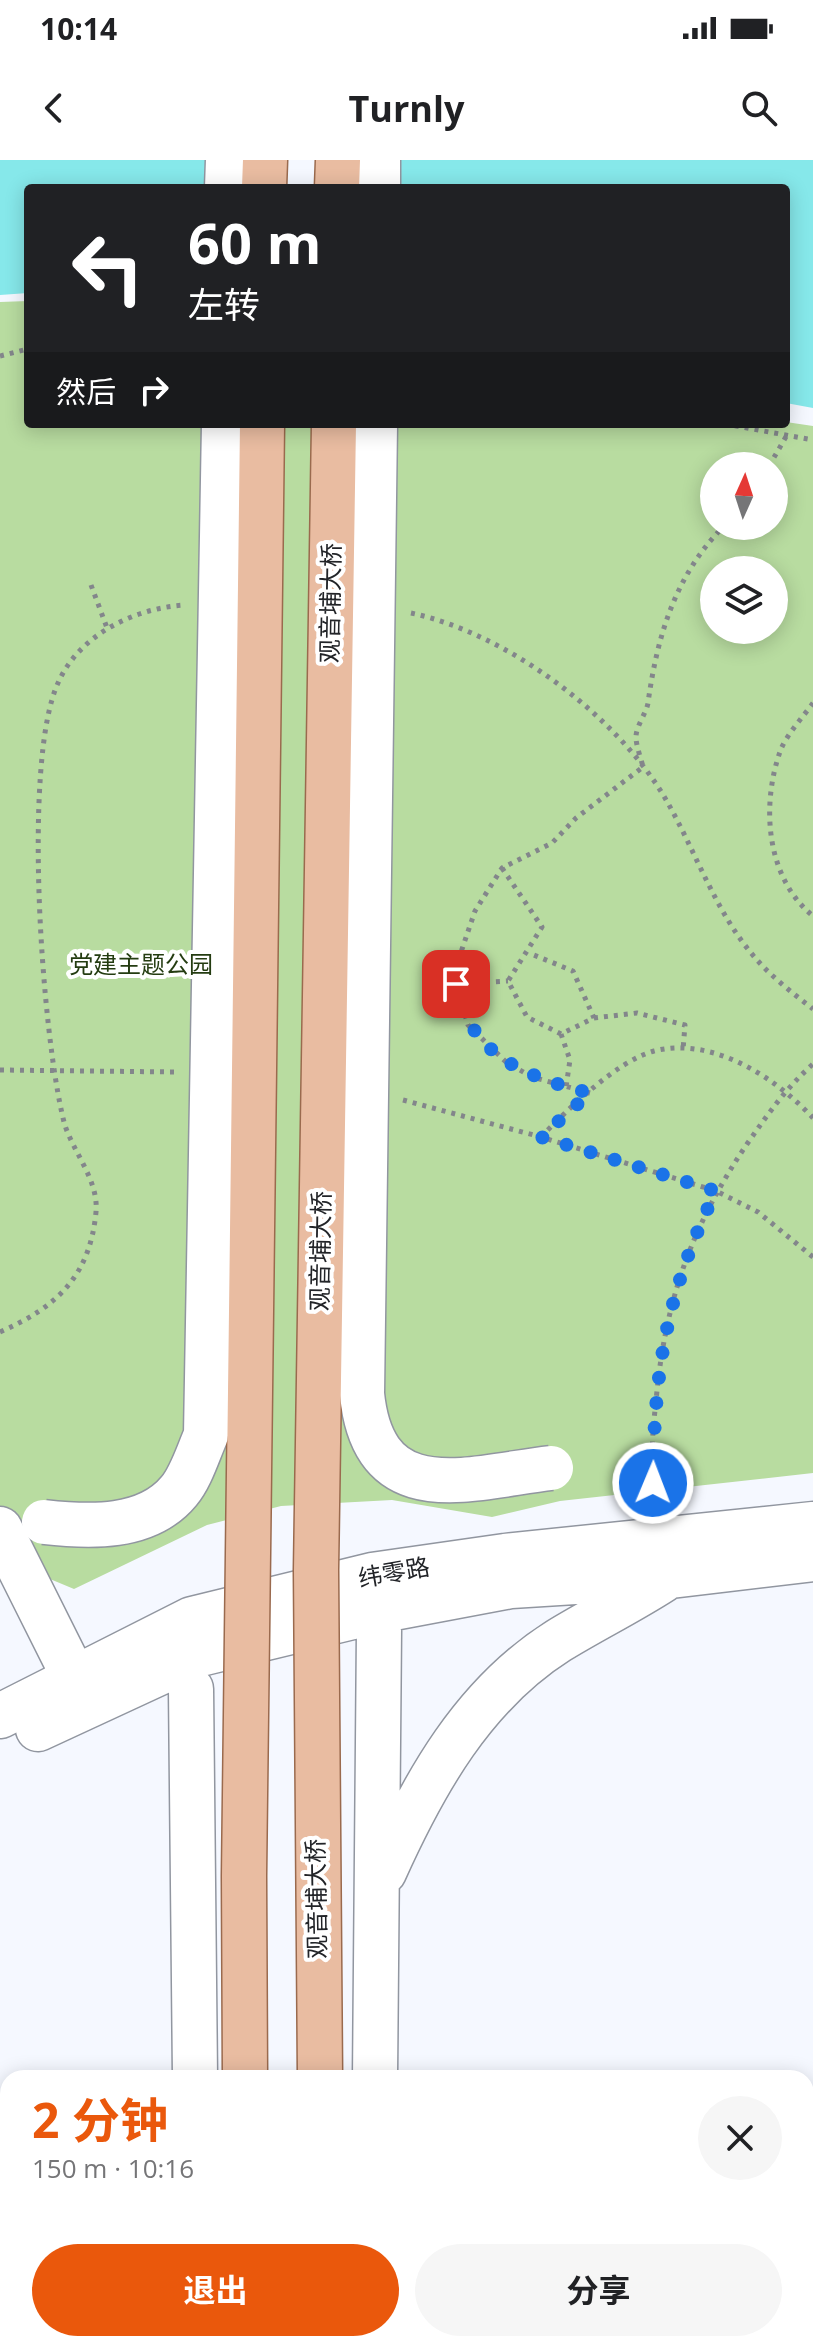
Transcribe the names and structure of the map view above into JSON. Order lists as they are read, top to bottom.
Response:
{
  "streets": {
    "main road": ["观音埔大桥"],
    "street": ["纬零路"]
  },
  "parks": ["党建主题公园"],
  "north": "top",
  "page": {
    "status": "10:14",
    "header": "Turnly",
    "turn": ["60 m", "左转"],
    "then": "然后",
    "heading": ["2 分钟", "150 m · 10:16"],
    "buttons": ["退出", "分享"]
  }
}
